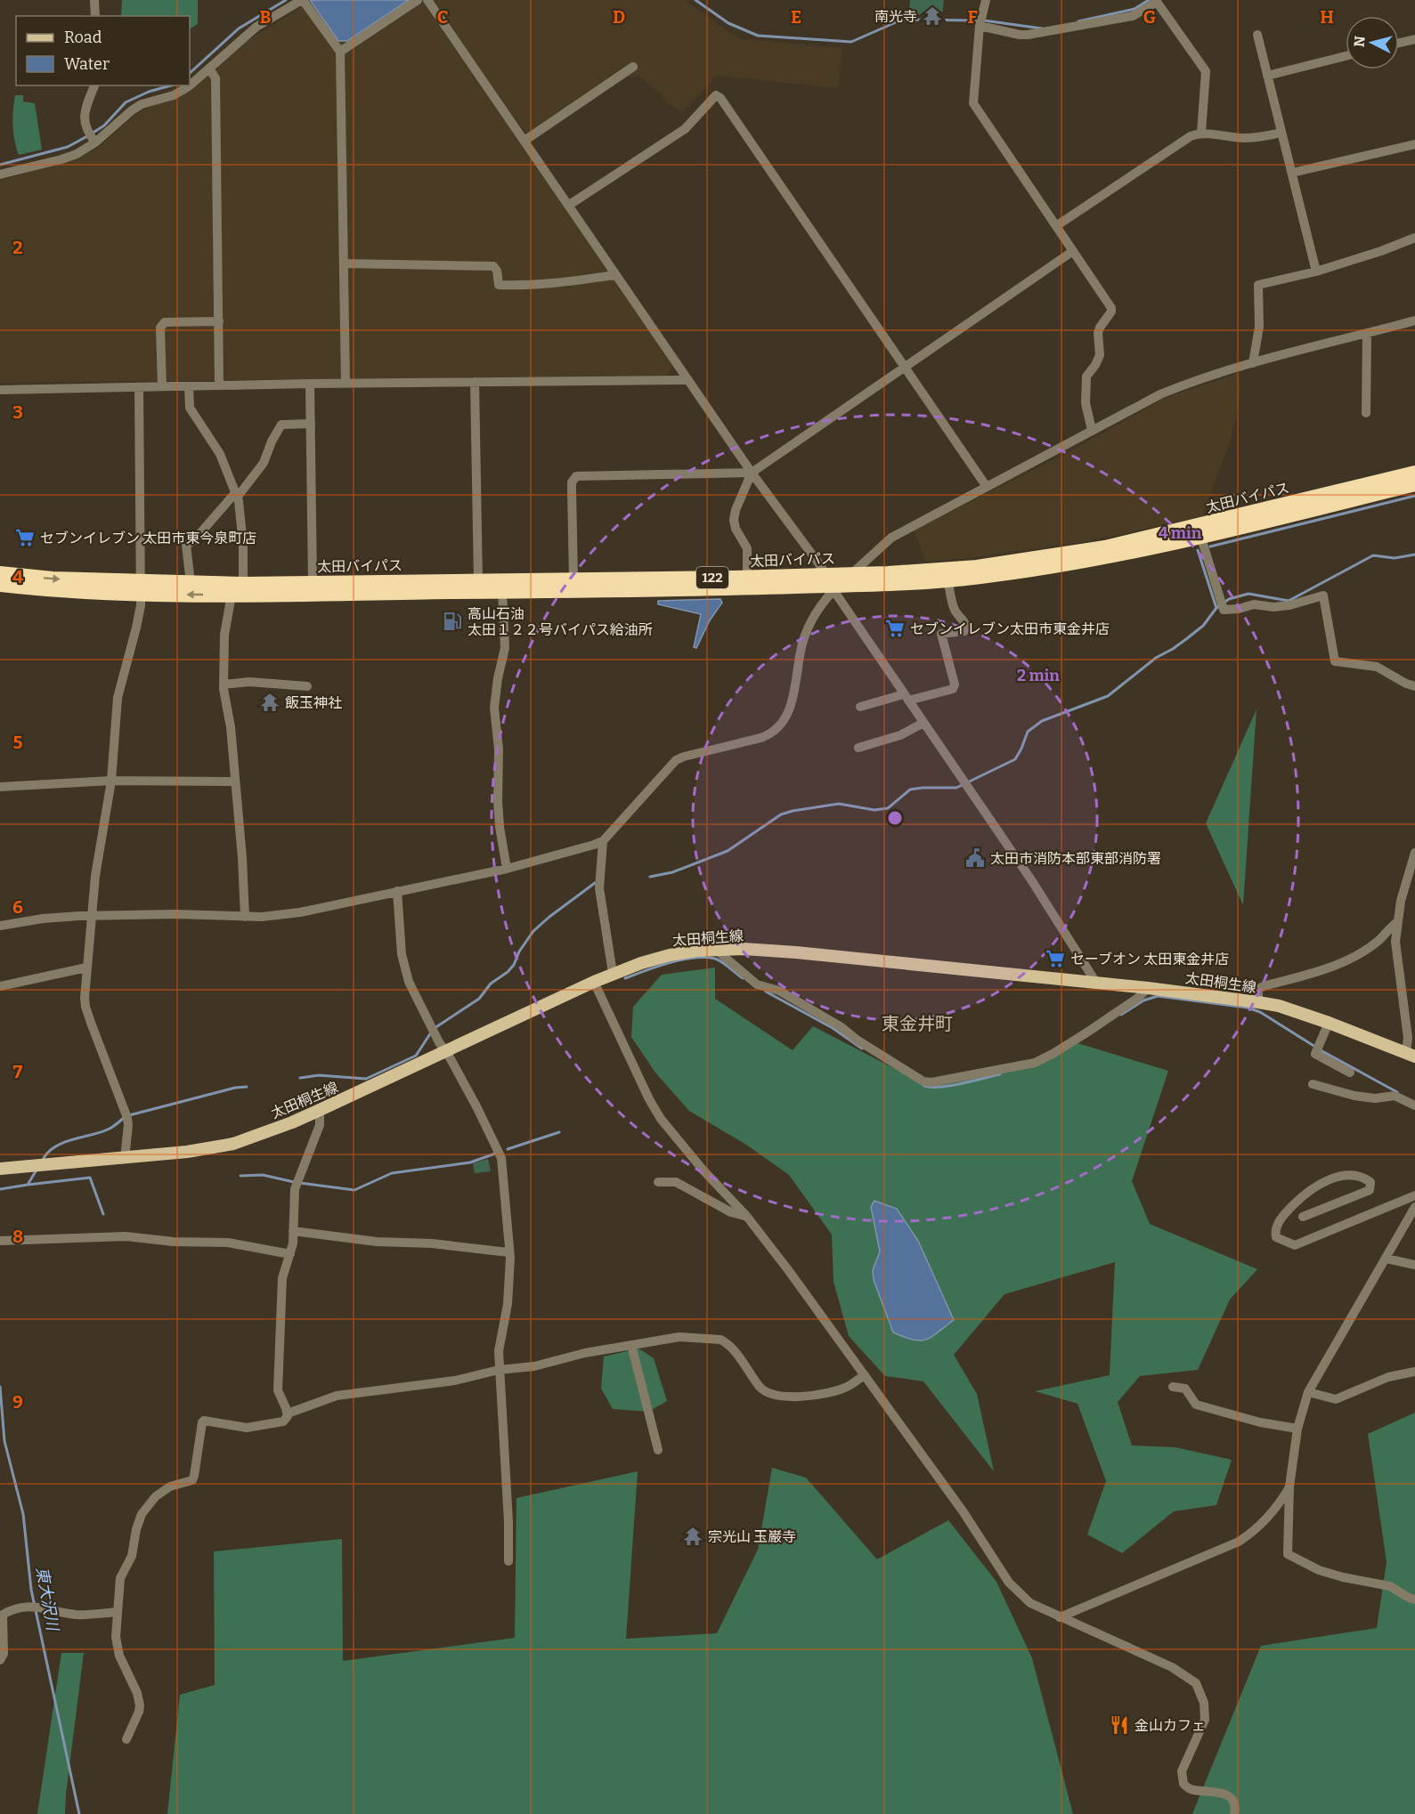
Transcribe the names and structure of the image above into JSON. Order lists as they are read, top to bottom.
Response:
{
  "streets": {
    "highway": ["太田バイパス", "122"],
    "main road": ["太田桐生線"]
  },
  "districts": ["東金井町"],
  "water": ["東大沢川"],
  "places": {
    "temple": ["南光寺", "飯玉神社", "宗光山 玉巌寺"],
    "supermarket": ["セブンイレブン 太田市東今泉町店", "セブンイレブン太田市東金井店", "セーブオン 太田東金井店"],
    "fuel station": ["高山石油 太田１２２号バイパス給油所"],
    "public building": ["太田市消防本部東部消防署"],
    "restaurant": ["金山カフェ"]
  },
  "legend": ["Road", "Water"],
  "north": "left",
  "grid": {
    "columns": [
      "B",
      "C",
      "D",
      "E",
      "F",
      "G",
      "H"
    ],
    "rows": [
      "2",
      "3",
      "4",
      "5",
      "6",
      "7",
      "8",
      "9"
    ]
  },
  "rings": ["4 min", "2 min"]
}
